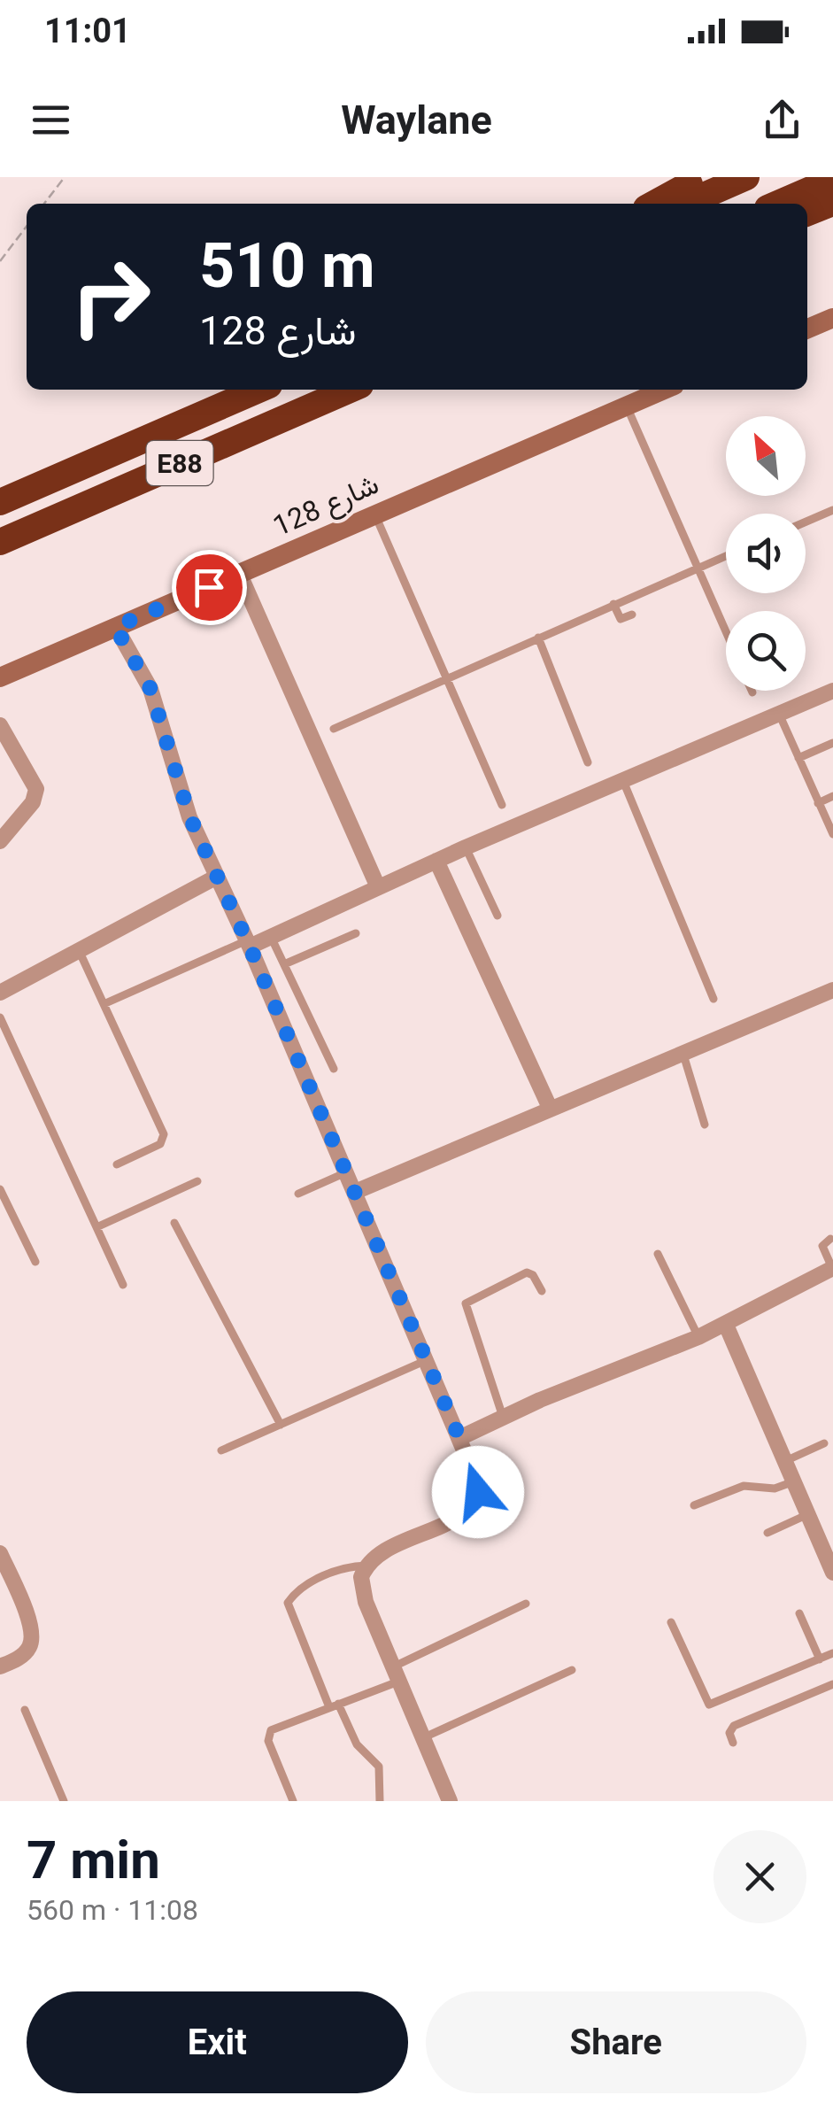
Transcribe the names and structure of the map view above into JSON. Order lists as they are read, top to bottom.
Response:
{
  "streets": {
    "highway": ["E88"],
    "street": ["شارع 128"]
  },
  "north": "top left",
  "page": {
    "status": "11:01",
    "header": "Waylane",
    "turn": ["510 m", "شارع 128"],
    "heading": ["7 min", "560 m · 11:08"],
    "buttons": ["Exit", "Share"]
  }
}
